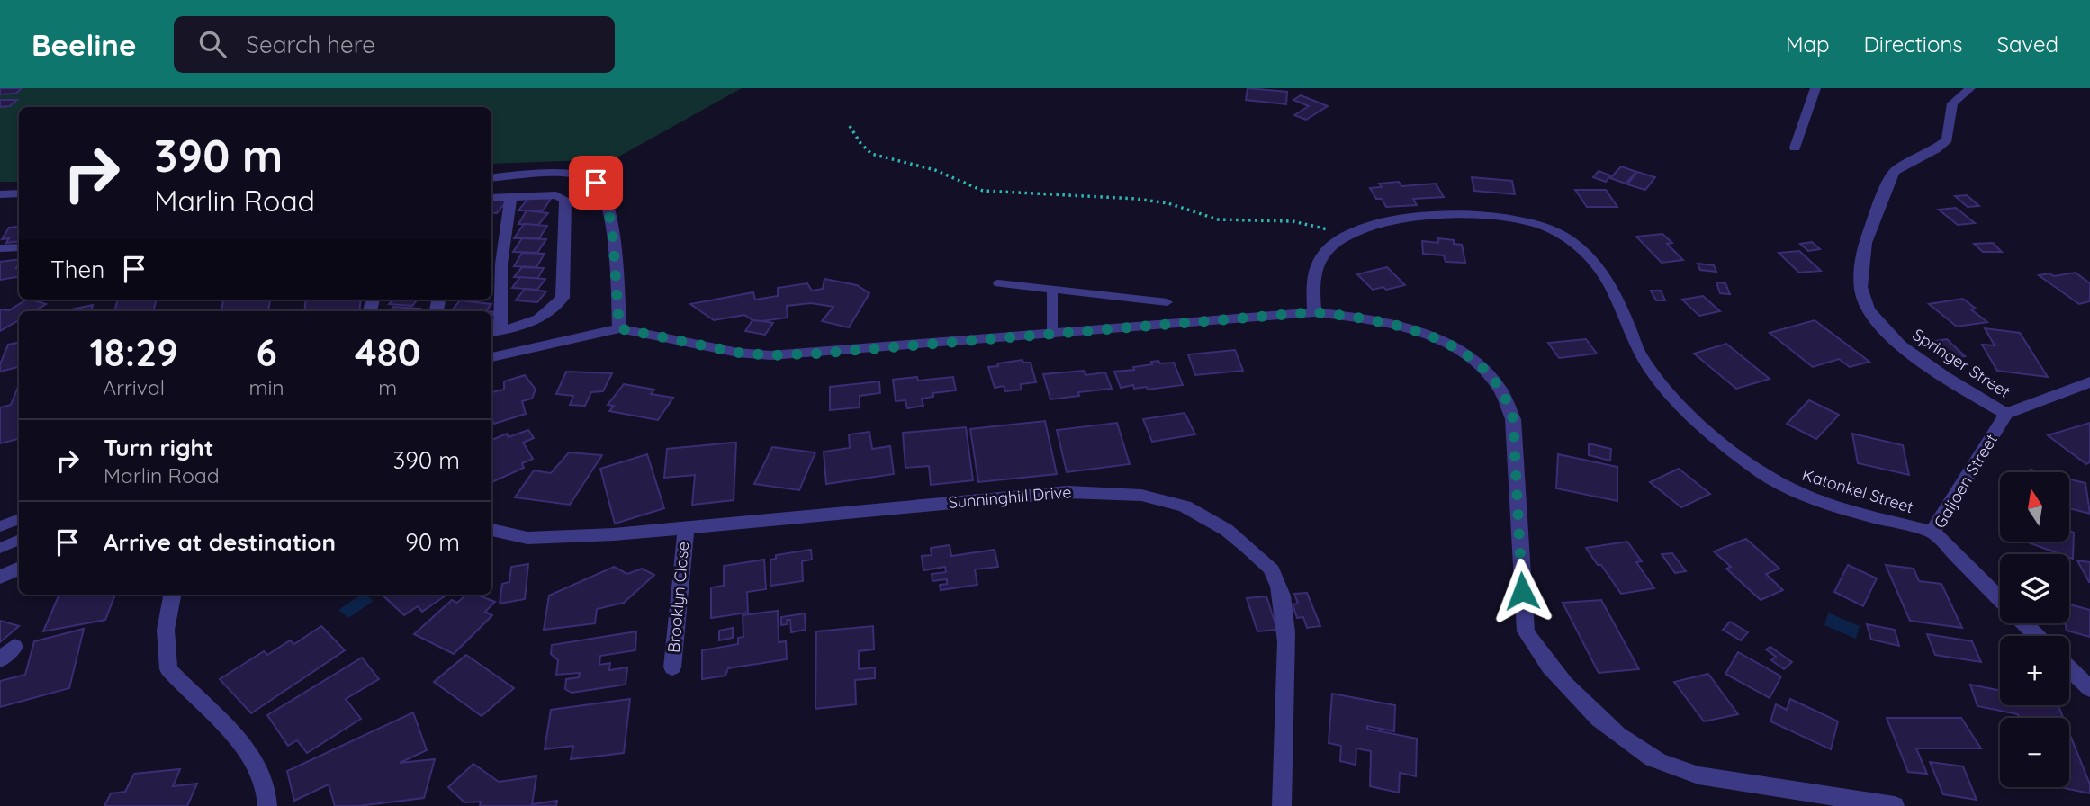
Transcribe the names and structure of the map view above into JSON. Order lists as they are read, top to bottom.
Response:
{
  "streets": {
    "street": [
      "Springer Street",
      "Galjoen Street",
      "Katonkel Street",
      "Sunninghill Drive",
      "Brooklyn Close"
    ]
  },
  "crossings": [
    ["Springer Street", "Galjoen Street"],
    ["Galjoen Street", "Katonkel Street"],
    ["Sunninghill Drive", "Brooklyn Close"]
  ],
  "north": "top",
  "page": {
    "header": "Beeline",
    "search": "Search here",
    "nav": ["Map", "Directions", "Saved"],
    "turn": ["390 m", "Marlin Road"],
    "then": "Then",
    "eta": [
      "18:29",
      "Arrival",
      "6",
      "min",
      "480",
      "m"
    ],
    "list": [
      {
        "name": "Turn right",
        "note": "Marlin Road",
        "value": "390 m"
      },
      {
        "name": "Arrive at destination",
        "value": "90 m"
      }
    ],
    "map_buttons": ["+", "−"]
  }
}
